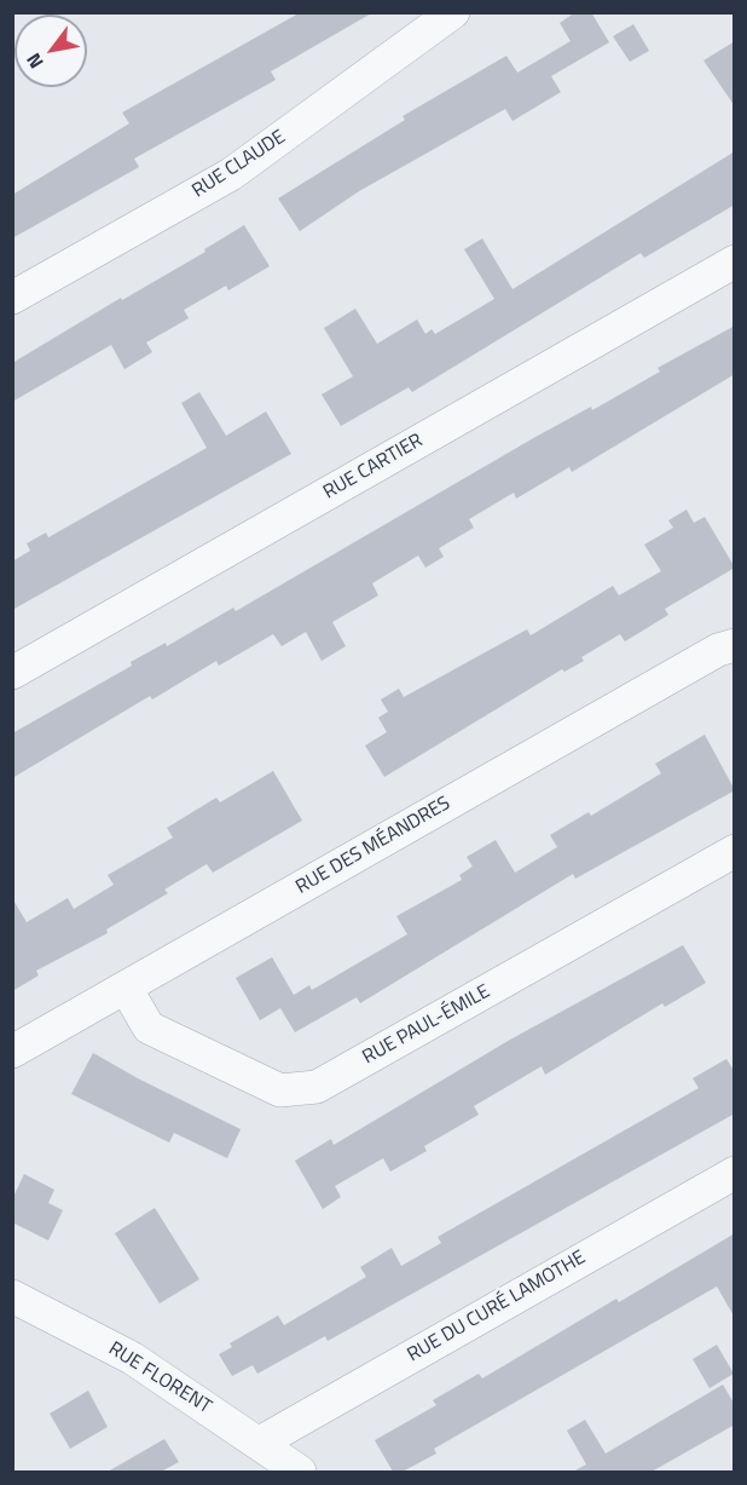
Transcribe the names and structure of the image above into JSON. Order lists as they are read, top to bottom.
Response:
{
  "streets": {
    "street": [
      "RUE CLAUDE",
      "RUE CARTIER",
      "RUE DES MÉANDRES",
      "RUE PAUL-ÉMILE",
      "RUE DU CURÉ LAMOTHE",
      "RUE FLORENT"
    ]
  },
  "crossings": [
    ["RUE DES MÉANDRES", "RUE PAUL-ÉMILE"],
    ["RUE DU CURÉ LAMOTHE", "RUE FLORENT"]
  ],
  "north": "bottom left"
}
